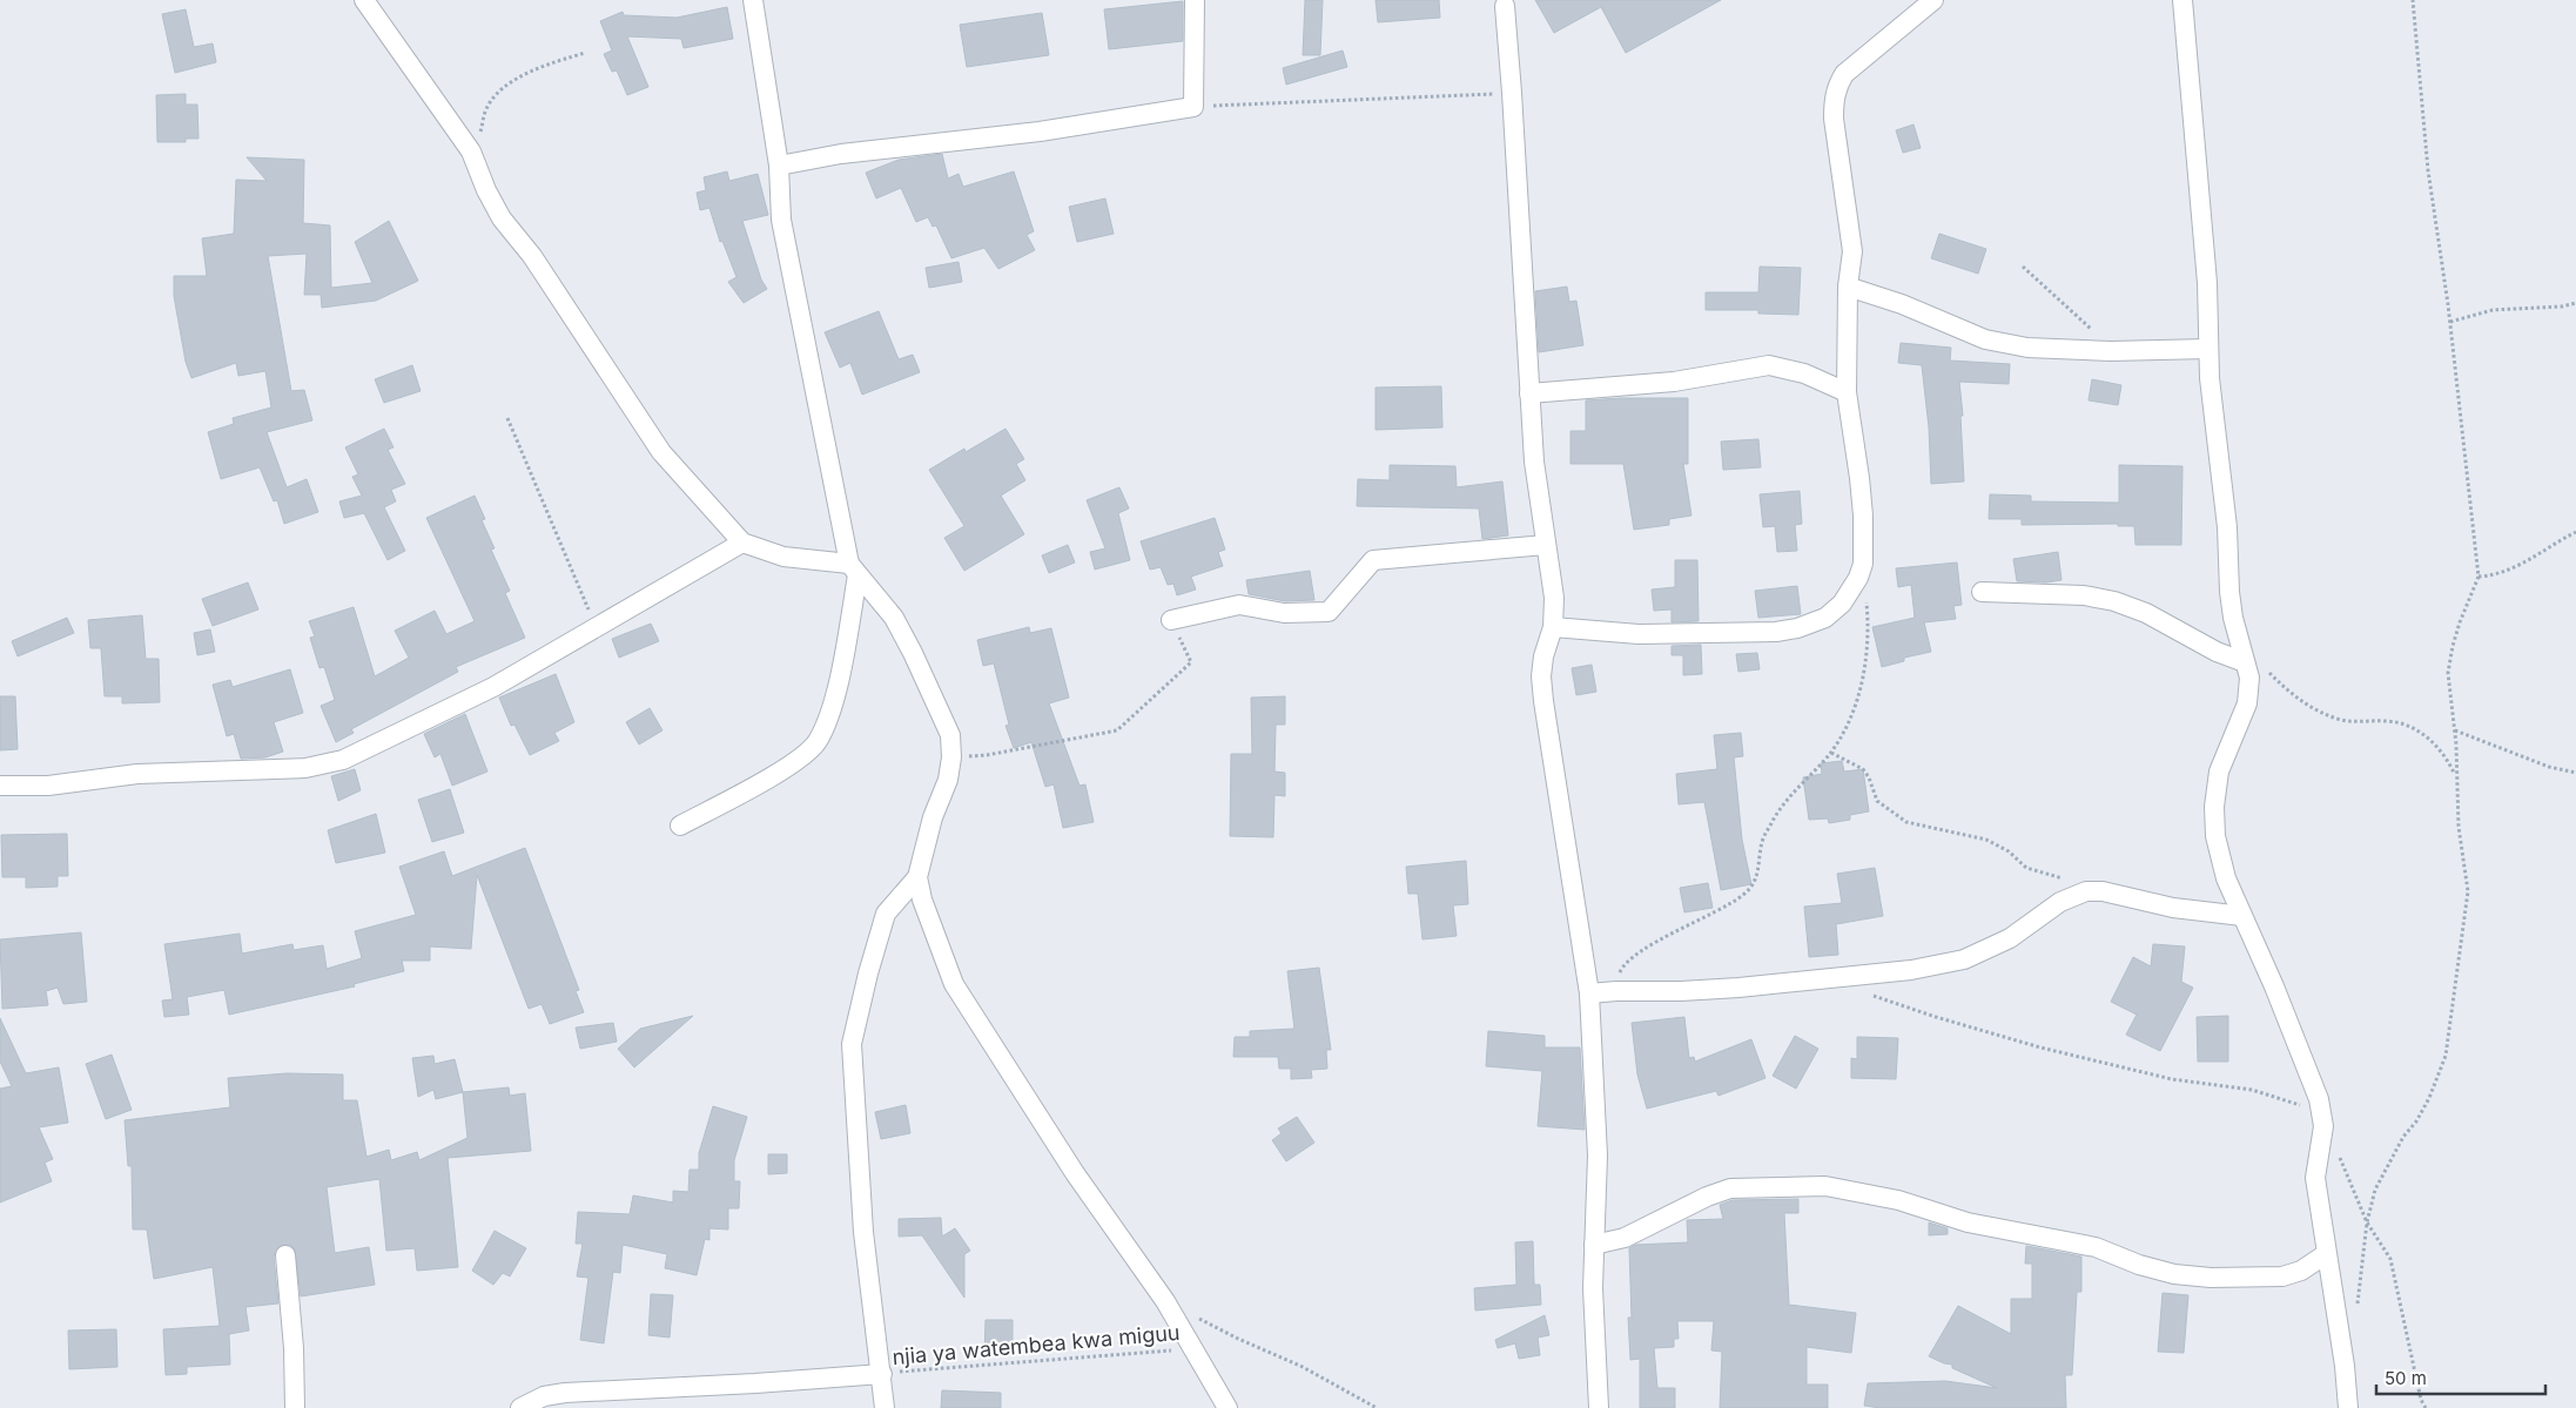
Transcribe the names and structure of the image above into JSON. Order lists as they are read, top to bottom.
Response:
{
  "streets": {
    "path": ["njia ya watembea kwa miguu"]
  },
  "scale_bar": "50 m"
}
